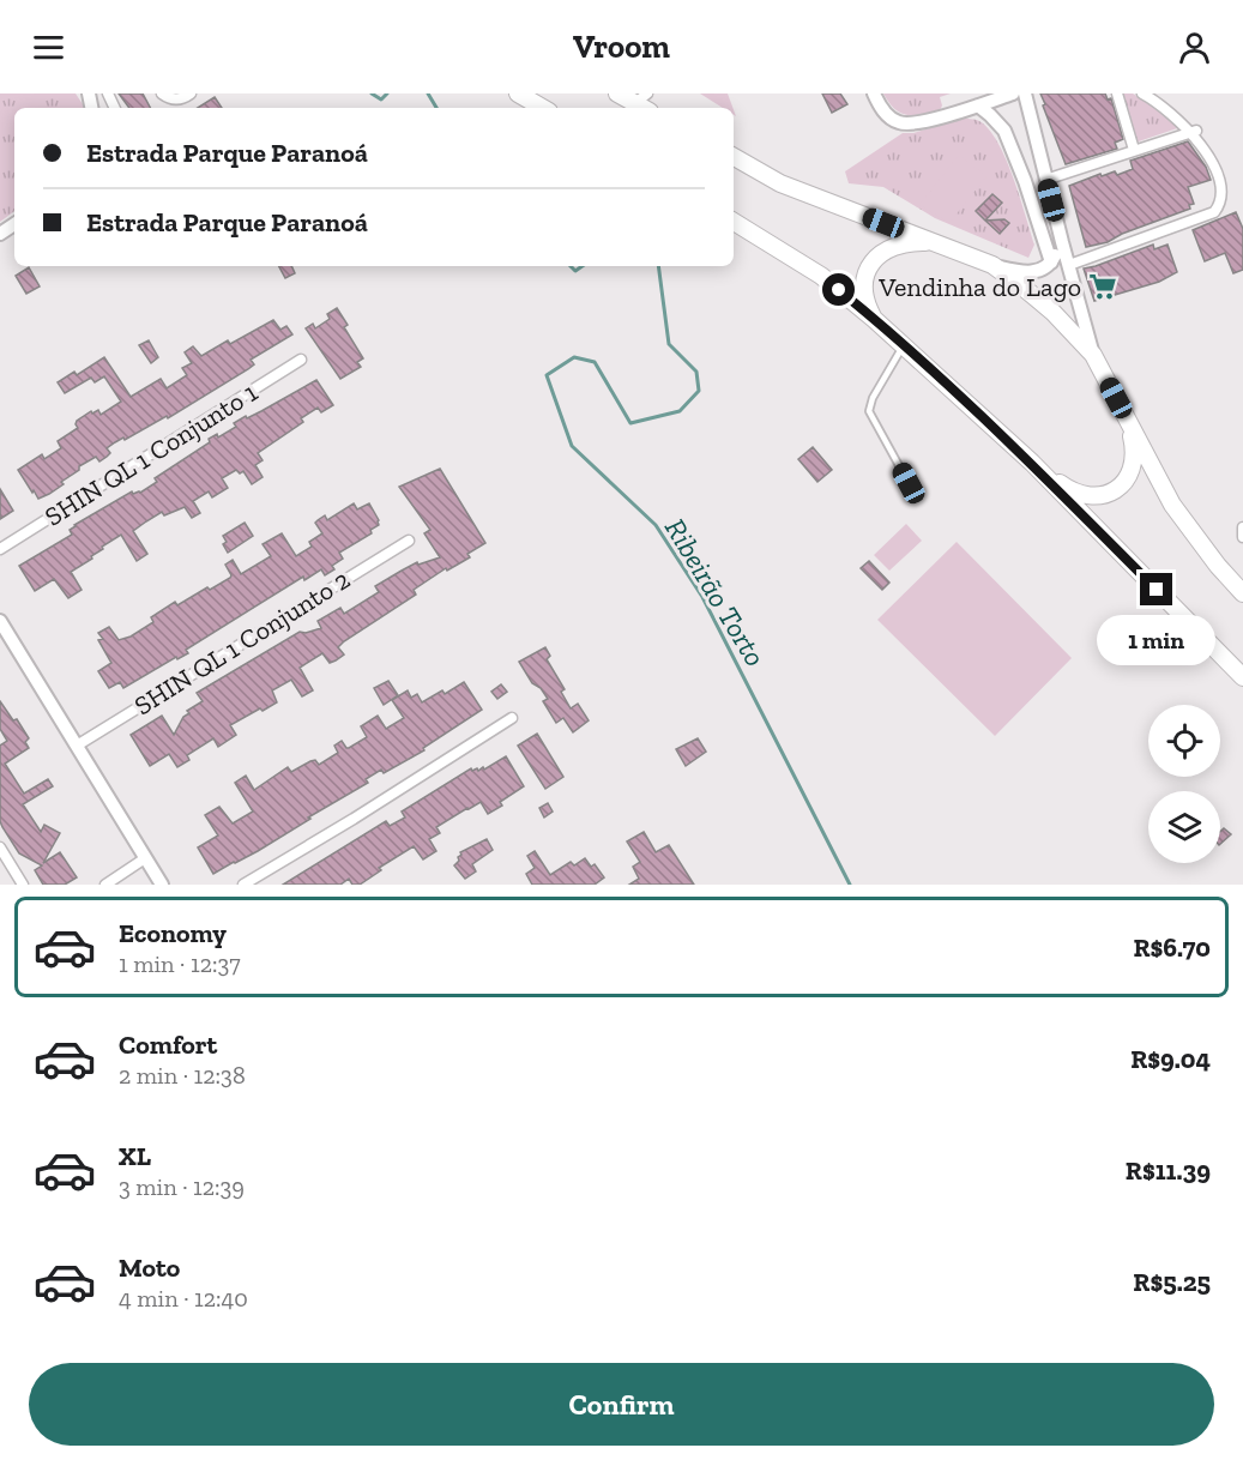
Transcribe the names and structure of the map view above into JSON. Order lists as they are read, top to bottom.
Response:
{
  "streets": {
    "street": ["SHIN QL 1 Conjunto 1", "SHIN QL 1 Conjunto 2"]
  },
  "water": ["Ribeirão Torto"],
  "places": {
    "supermarket": ["Vendinha do Lago"]
  },
  "page": {
    "header": "Vroom",
    "banner": ["Estrada Parque Paranoá", "Estrada Parque Paranoá"],
    "bubble": "1 min",
    "list": [
      {
        "name": "Economy",
        "note": "1 min · 12:37",
        "value": "R$6.70"
      },
      {
        "name": "Comfort",
        "note": "2 min · 12:38",
        "value": "R$9.04"
      },
      {
        "name": "XL",
        "note": "3 min · 12:39",
        "value": "R$11.39"
      },
      {
        "name": "Moto",
        "note": "4 min · 12:40",
        "value": "R$5.25"
      }
    ],
    "buttons": "Confirm"
  }
}
